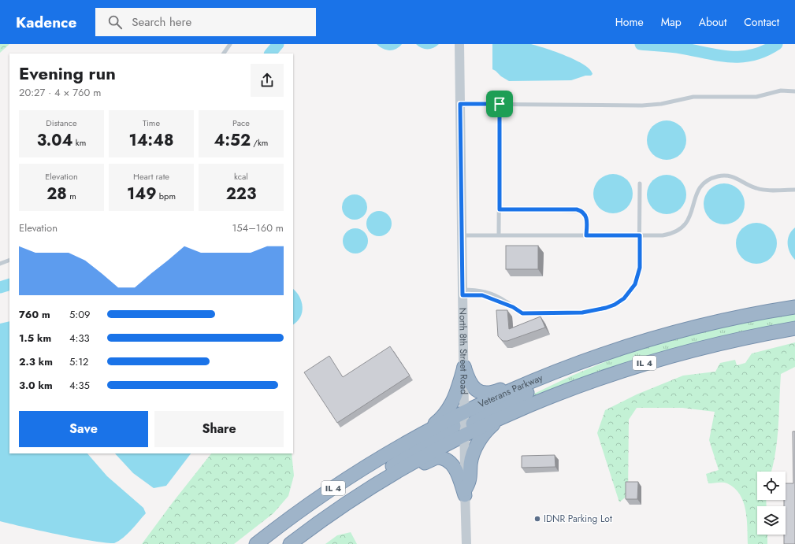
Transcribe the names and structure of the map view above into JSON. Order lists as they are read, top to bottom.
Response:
{
  "streets": {
    "highway": ["IL 4", "Veterans Parkway"],
    "street": ["North 8th Street Road"]
  },
  "crossings": [
    ["North 8th Street Road", "Veterans Parkway"]
  ],
  "places": ["IDNR Parking Lot"],
  "page": {
    "header": "Kadence",
    "search": "Search here",
    "nav": [
      "Home",
      "Map",
      "About",
      "Contact"
    ],
    "heading": ["Evening run", "20:27 · 4 × 760 m"],
    "stats": [
      ["Distance", "3.04 km"],
      ["Time", "14:48"],
      ["Pace", "4:52 /km"],
      ["Elevation", "28 m"],
      ["Heart rate", "149 bpm"],
      ["kcal", "223"]
    ],
    "chart": ["Elevation", "154–160 m"],
    "list": [
      {
        "name": "760 m",
        "note": "5:09"
      },
      {
        "name": "1.5 km",
        "note": "4:33"
      },
      {
        "name": "2.3 km",
        "note": "5:12"
      },
      {
        "name": "3.0 km",
        "note": "4:35"
      }
    ],
    "buttons": ["Save", "Share"]
  }
}
